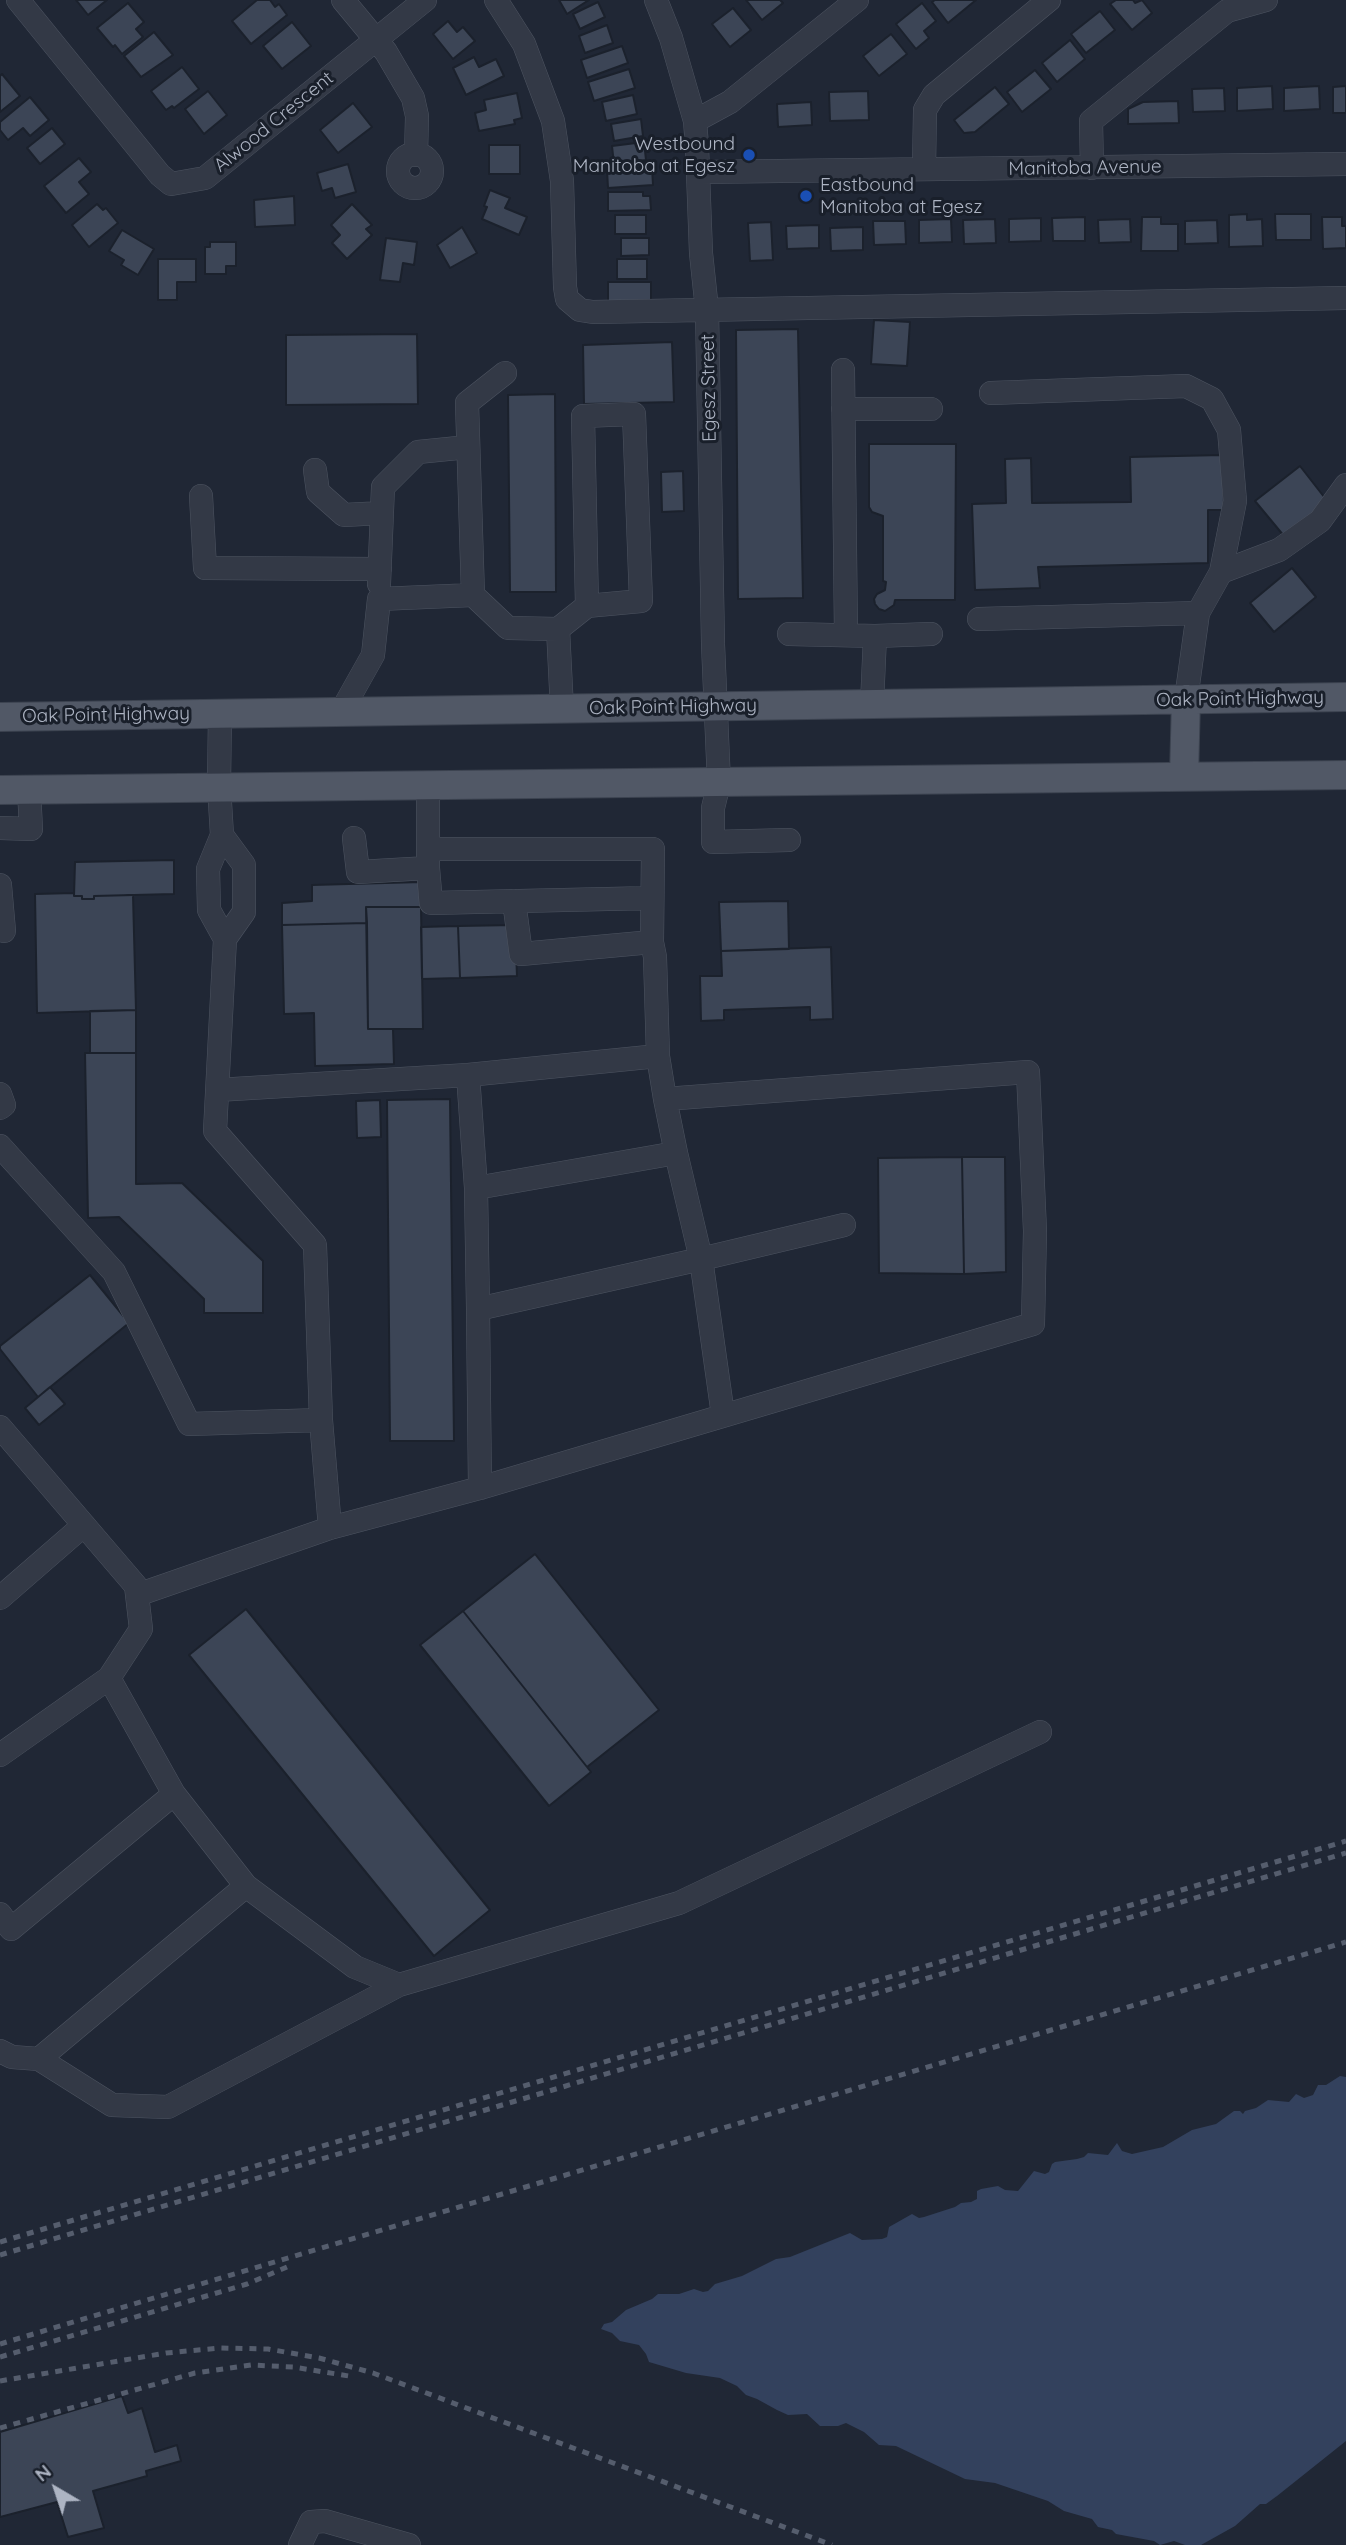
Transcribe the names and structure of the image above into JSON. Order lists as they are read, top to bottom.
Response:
{
  "streets": {
    "main road": ["Oak Point Highway"],
    "street": ["Alwood Crescent", "Manitoba Avenue", "Egesz Street"]
  },
  "crossings": [
    ["Manitoba Avenue", "Egesz Street"],
    ["Egesz Street", "Oak Point Highway"]
  ],
  "places": ["Westbound Manitoba at Egesz", "Eastbound Manitoba at Egesz"],
  "north": "top left"
}
